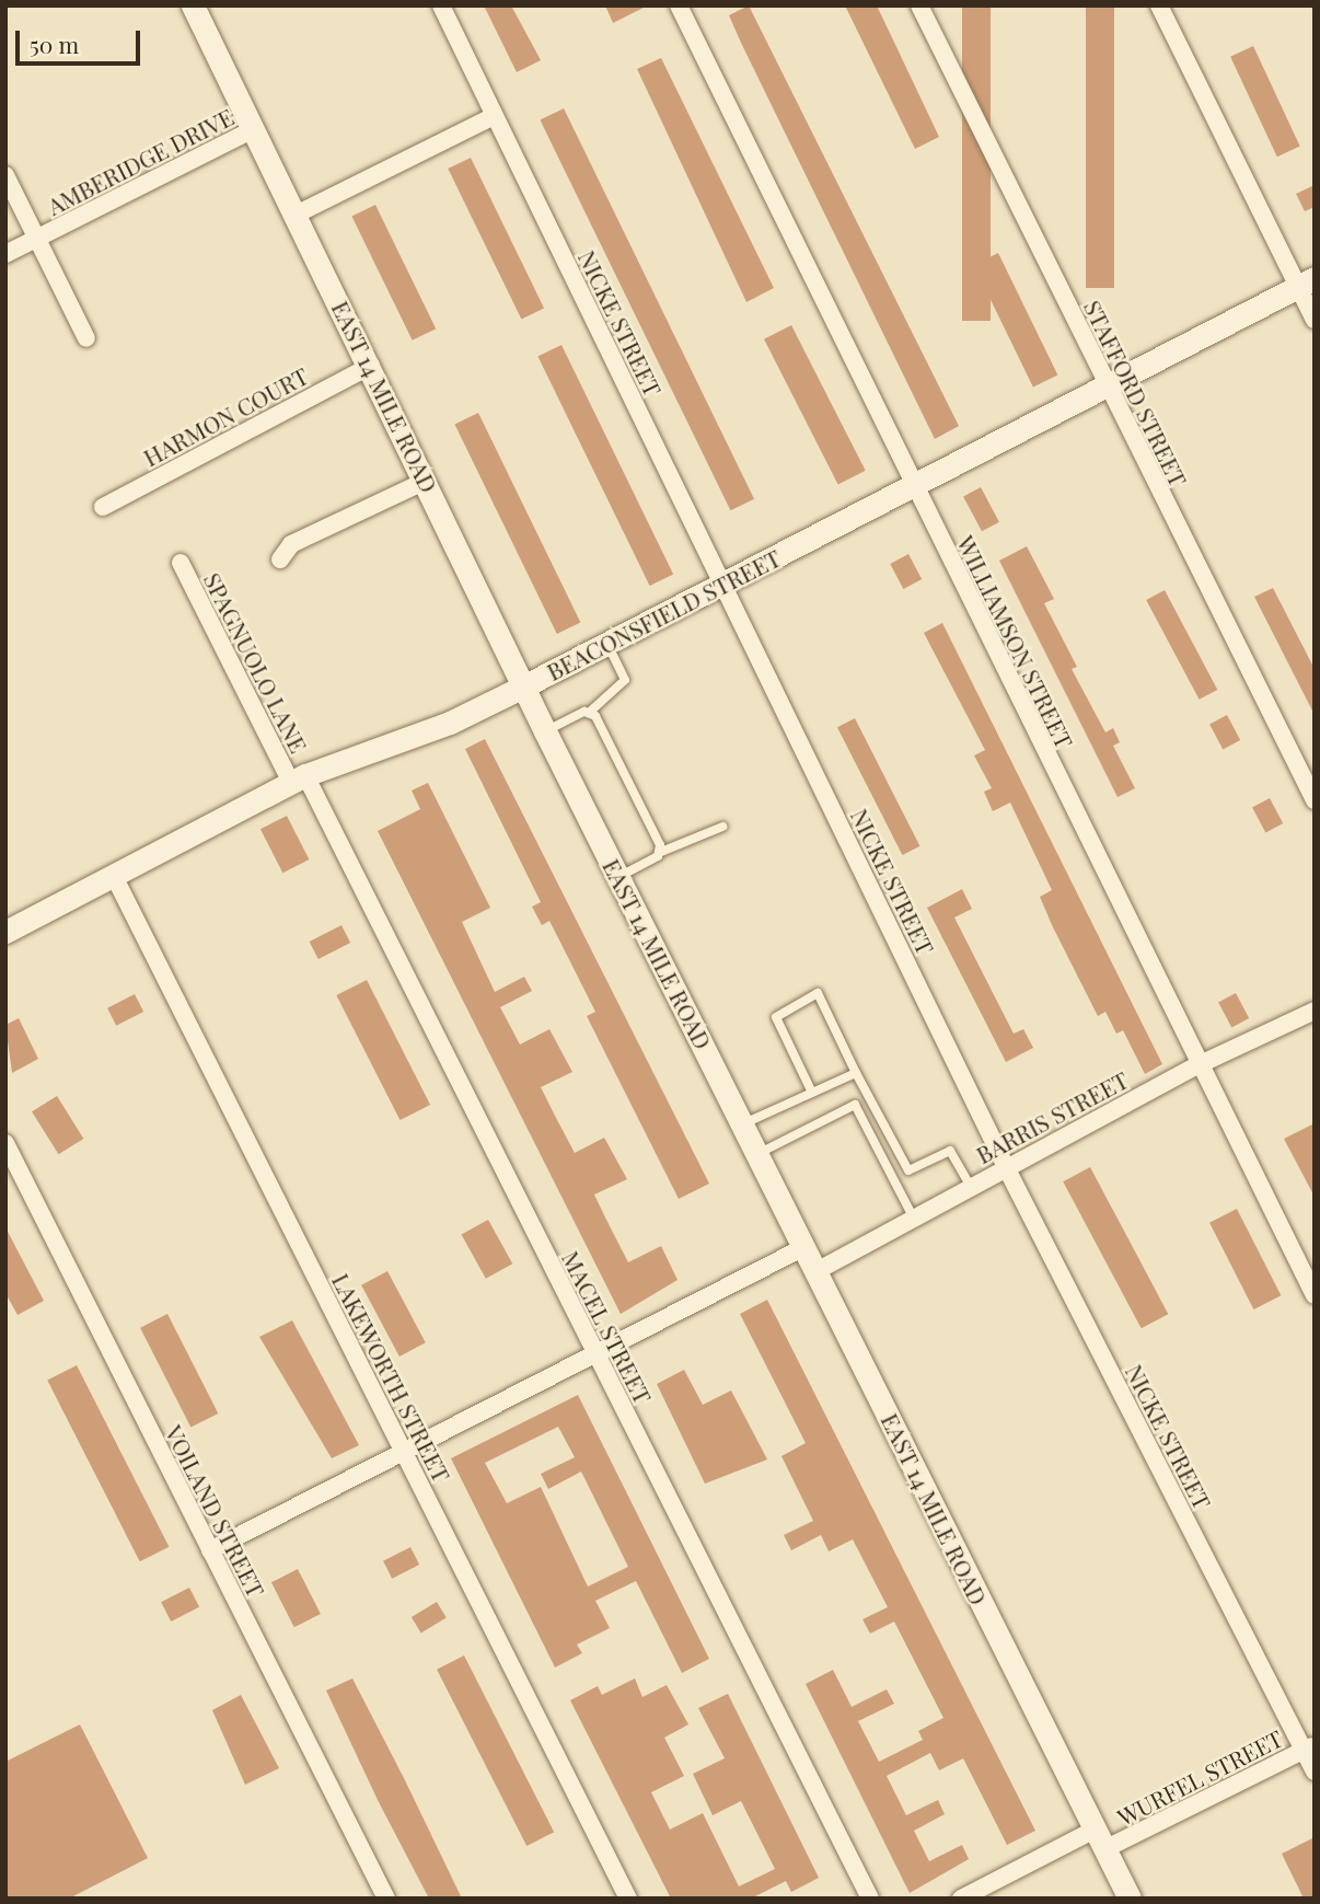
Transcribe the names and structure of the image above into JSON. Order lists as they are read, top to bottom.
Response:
{
  "streets": {
    "main road": ["EAST 14 MILE ROAD", "BEACONSFIELD STREET"],
    "street": [
      "AMBERIDGE DRIVE",
      "NICKE STREET",
      "STAFFORD STREET",
      "HARMON COURT",
      "WILLIAMSON STREET",
      "SPAGNUOLO LANE",
      "BARRIS STREET",
      "MACEL STREET",
      "LAKEWORTH STREET",
      "VOILAND STREET",
      "WURFEL STREET"
    ]
  },
  "crossings": [
    ["AMBERIDGE DRIVE", "EAST 14 MILE ROAD"],
    ["NICKE STREET", "BEACONSFIELD STREET"],
    ["NICKE STREET", "BARRIS STREET"],
    ["NICKE STREET", "WURFEL STREET"],
    ["STAFFORD STREET", "BEACONSFIELD STREET"],
    ["EAST 14 MILE ROAD", "HARMON COURT"],
    ["EAST 14 MILE ROAD", "BEACONSFIELD STREET"],
    ["EAST 14 MILE ROAD", "BARRIS STREET"],
    ["EAST 14 MILE ROAD", "WURFEL STREET"],
    ["BEACONSFIELD STREET", "WILLIAMSON STREET"],
    ["BEACONSFIELD STREET", "SPAGNUOLO LANE"],
    ["BEACONSFIELD STREET", "MACEL STREET"],
    ["BEACONSFIELD STREET", "LAKEWORTH STREET"],
    ["WILLIAMSON STREET", "BARRIS STREET"],
    ["SPAGNUOLO LANE", "MACEL STREET"]
  ],
  "scale_bar": "50 m"
}
